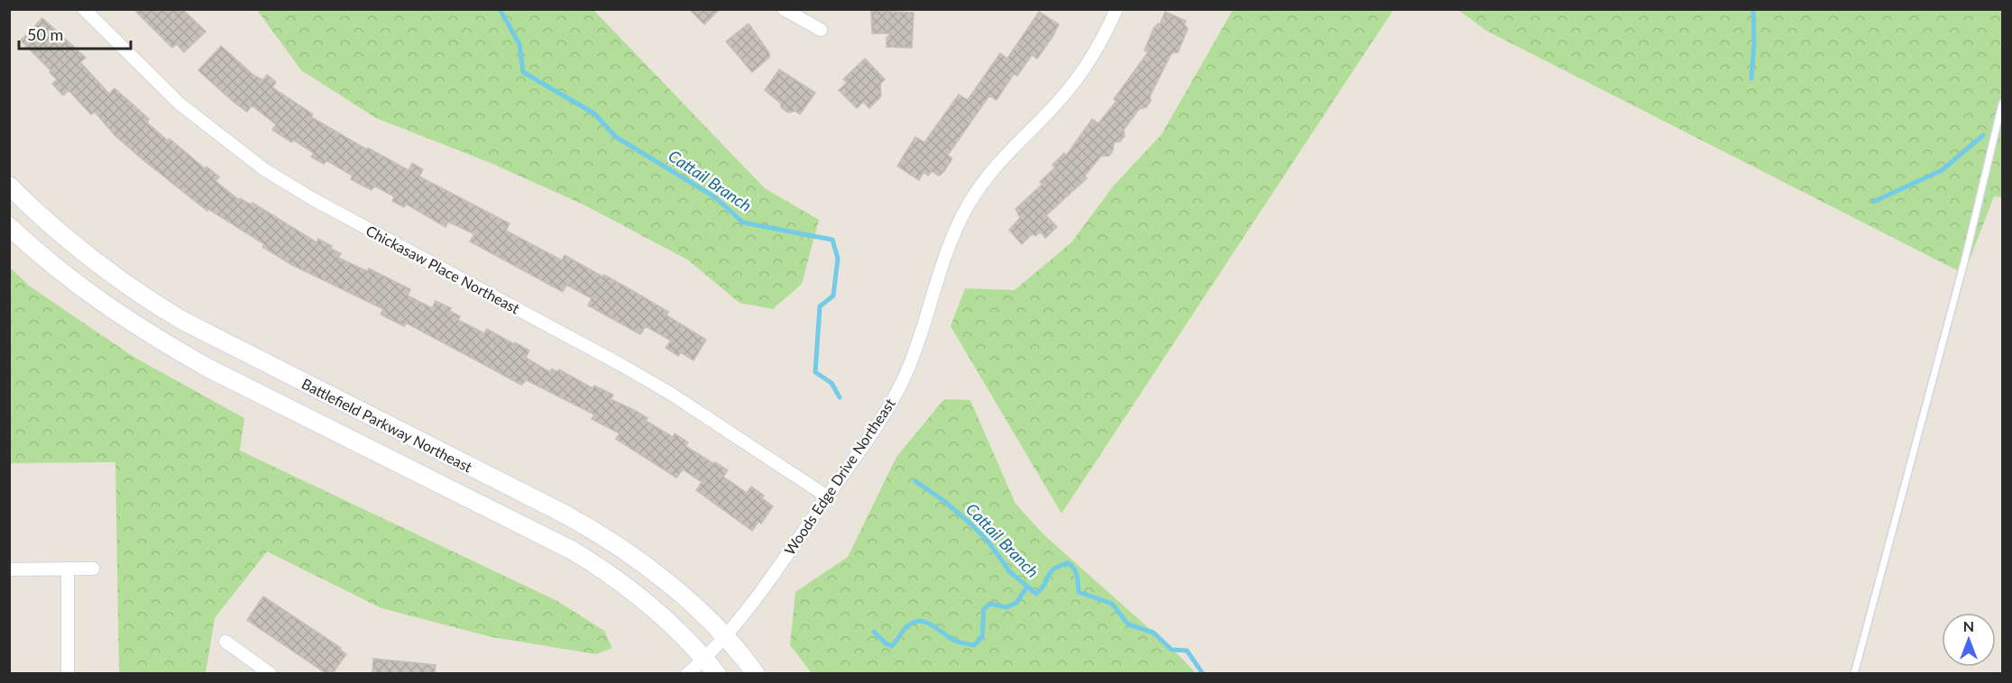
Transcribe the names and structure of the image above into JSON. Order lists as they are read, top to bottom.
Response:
{
  "streets": {
    "main road": ["Battlefield Parkway Northeast"],
    "street": ["Chickasaw Place Northeast", "Woods Edge Drive Northeast"]
  },
  "crossings": [
    ["Chickasaw Place Northeast", "Woods Edge Drive Northeast"],
    ["Battlefield Parkway Northeast", "Woods Edge Drive Northeast"]
  ],
  "water": ["Cattail Branch"],
  "scale_bar": "50 m",
  "north": "top"
}
